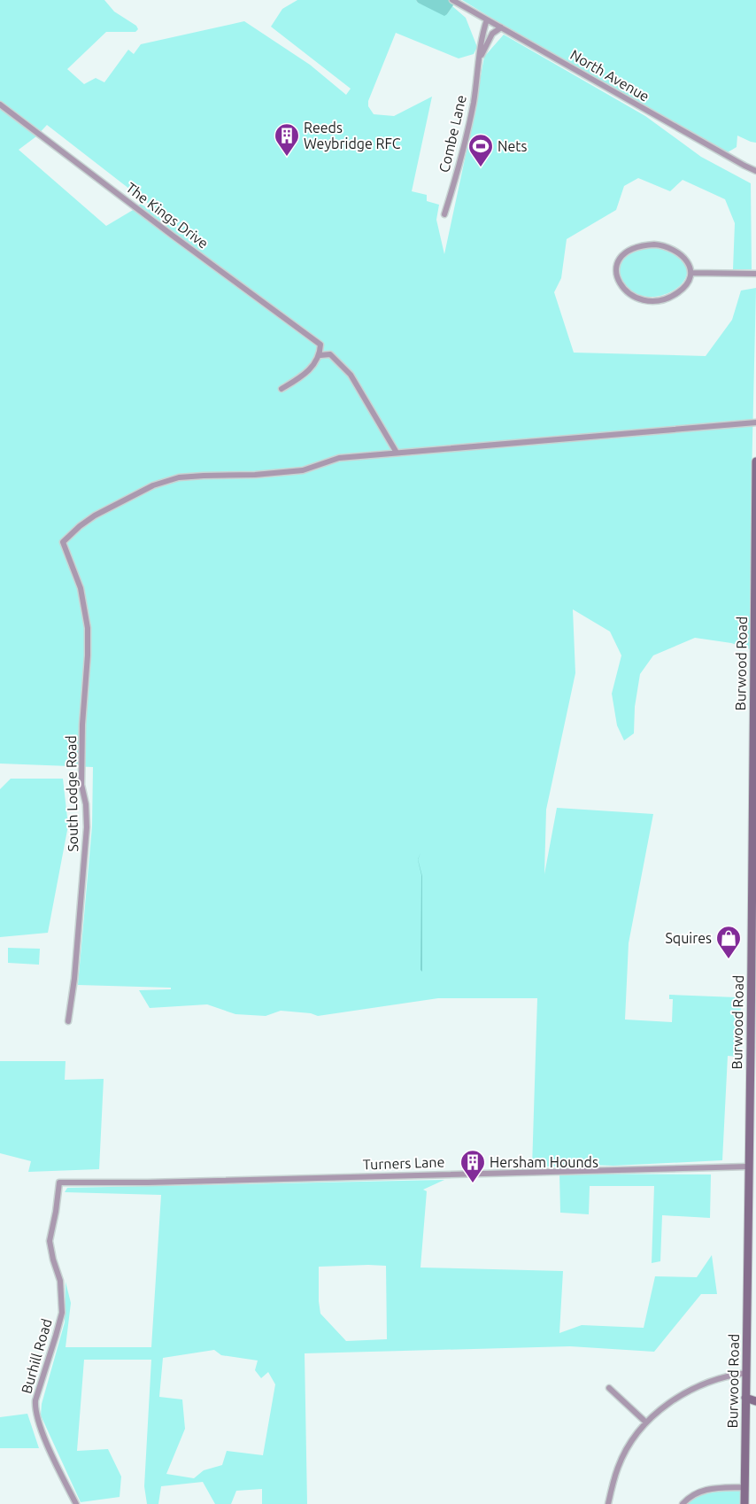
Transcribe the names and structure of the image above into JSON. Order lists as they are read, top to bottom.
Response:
{
  "streets": {
    "street": [
      "North Avenue",
      "Combe Lane",
      "The Kings Drive",
      "Burwood Road",
      "South Lodge Road",
      "Turners Lane",
      "Burhill Road"
    ]
  },
  "crossings": [
    ["North Avenue", "Combe Lane"],
    ["The Kings Drive", "South Lodge Road"],
    ["Burwood Road", "Turners Lane"],
    ["Turners Lane", "Burhill Road"]
  ],
  "places": {
    "building": ["Reeds Weybridge RFC", "Hersham Hounds"],
    "sports": ["Nets"],
    "shop": ["Squires"]
  }
}
